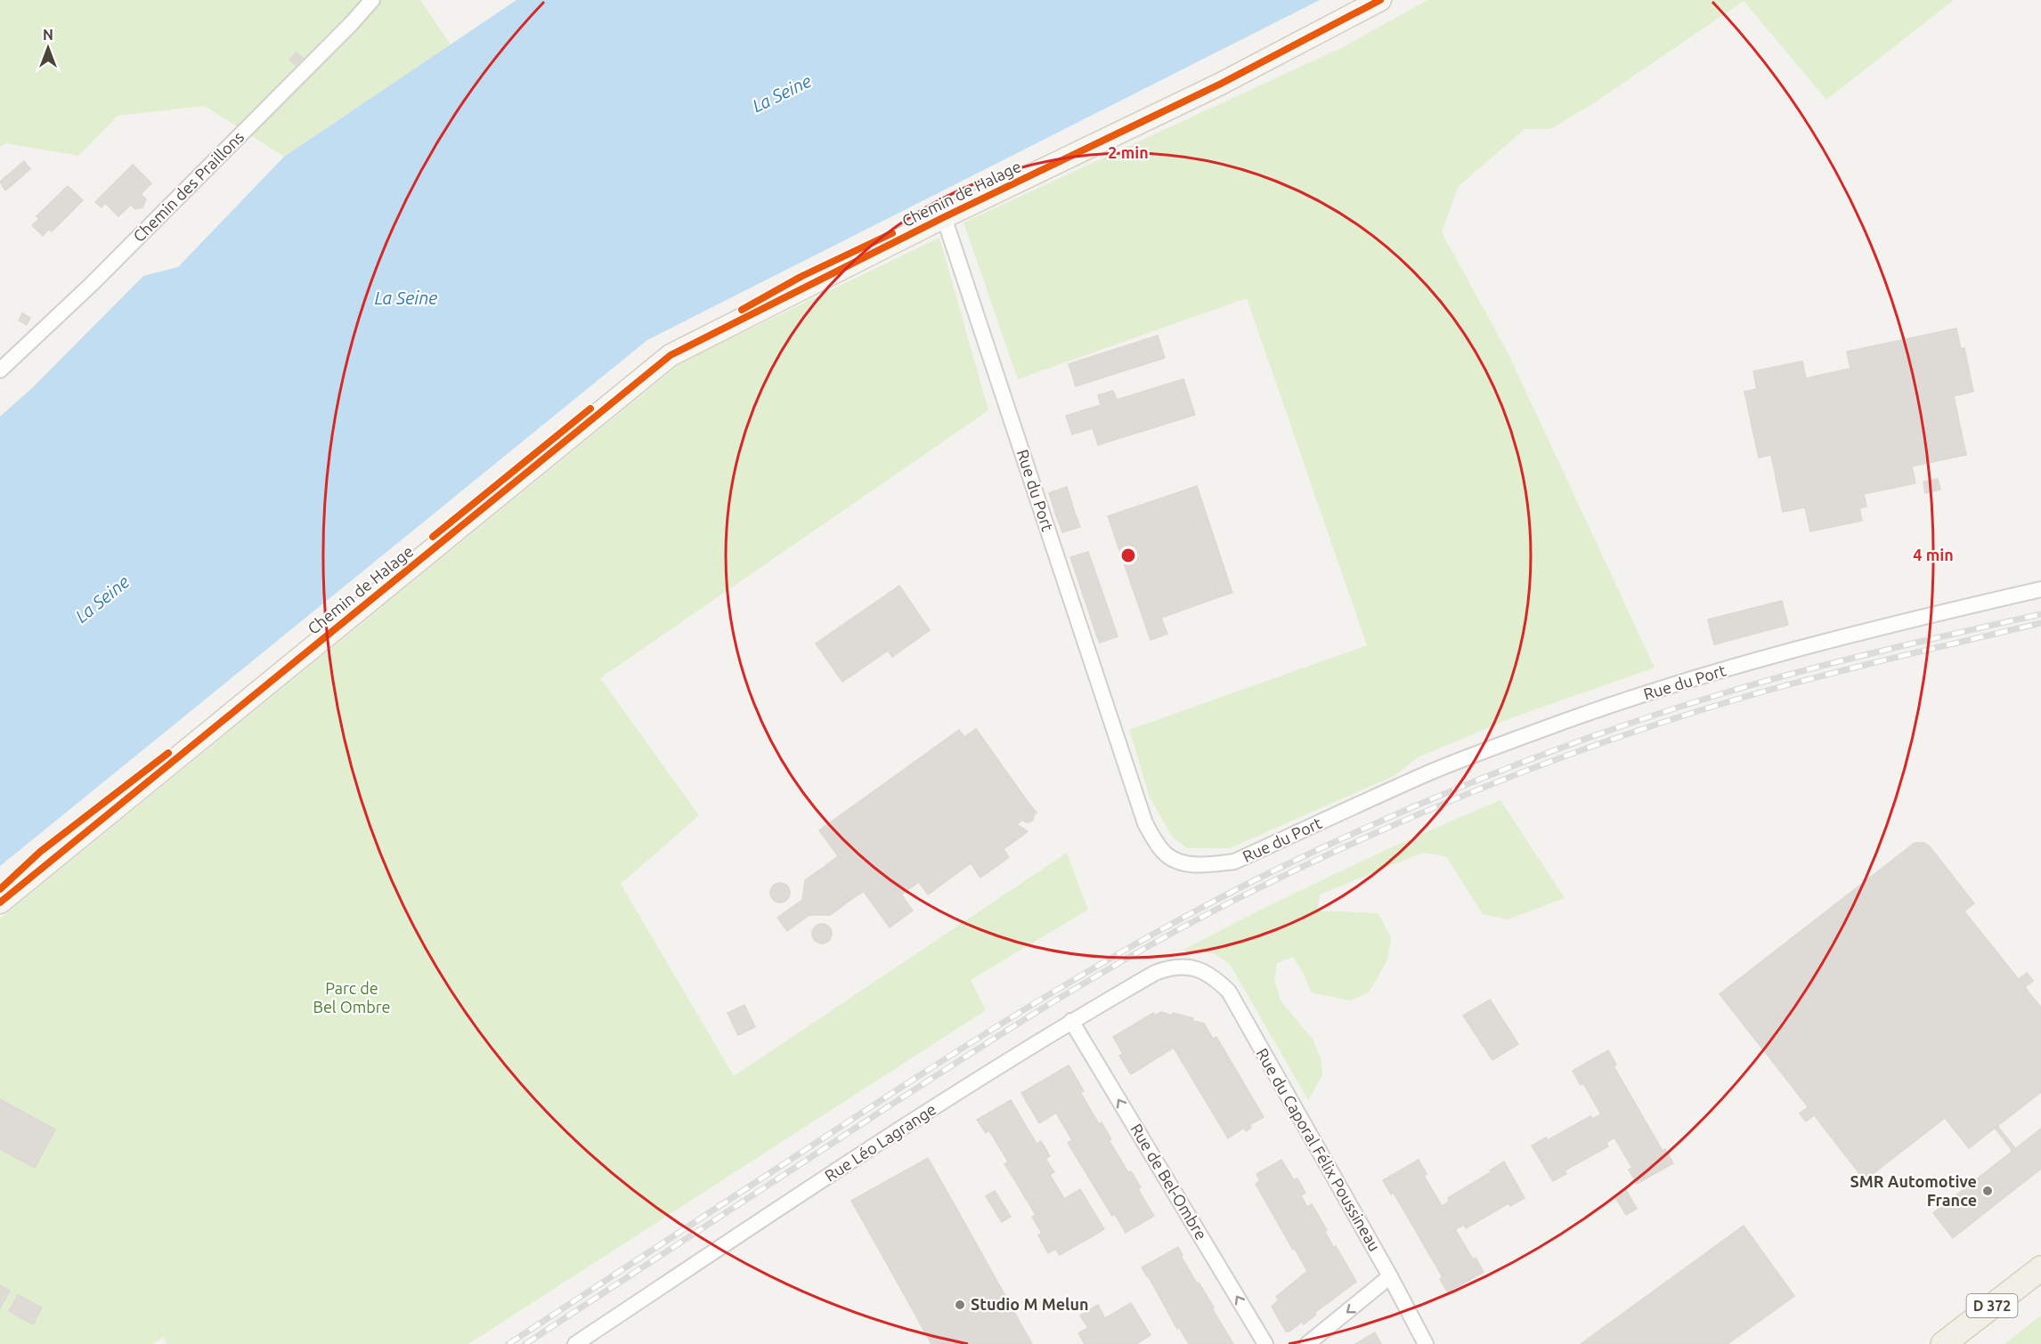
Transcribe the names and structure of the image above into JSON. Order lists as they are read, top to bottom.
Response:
{
  "streets": {
    "main road": ["D 372"],
    "street": [
      "Chemin des Praillons",
      "Chemin de Halage",
      "Rue du Port",
      "Rue Léo Lagrange",
      "Rue du Caporal Félix Poussineau",
      "Rue de Bel-Ombre"
    ]
  },
  "crossings": [
    ["Chemin de Halage", "Rue du Port"],
    ["Rue Léo Lagrange", "Rue du Caporal Félix Poussineau"],
    ["Rue Léo Lagrange", "Rue de Bel-Ombre"]
  ],
  "one_way": ["Rue de Bel-Ombre"],
  "water": ["La Seine"],
  "parks": ["Parc de Bel Ombre"],
  "places": ["SMR Automotive France", "Studio M Melun"],
  "north": "top",
  "rings": ["2 min", "4 min"]
}
